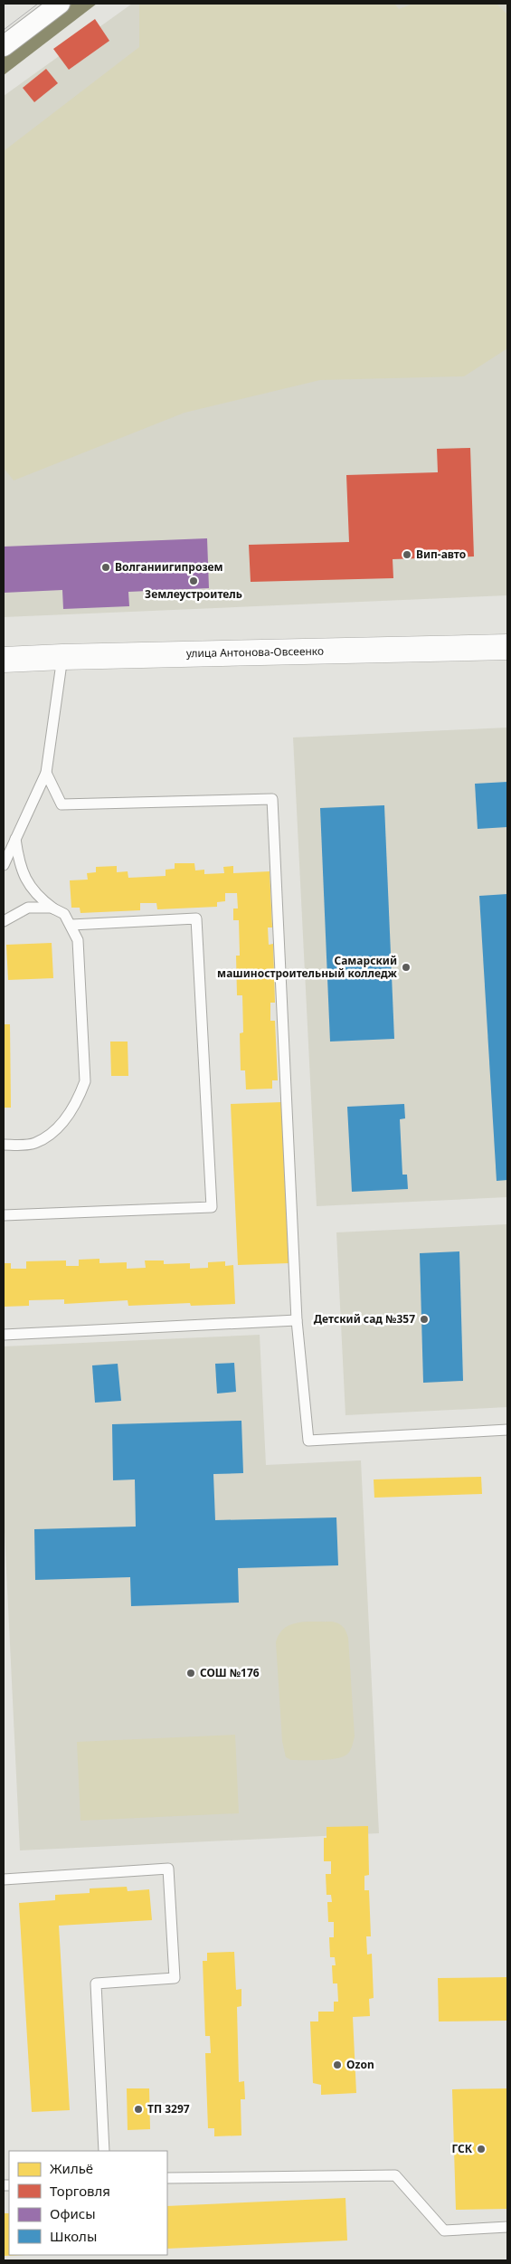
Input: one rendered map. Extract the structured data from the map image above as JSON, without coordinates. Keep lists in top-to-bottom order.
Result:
{
  "streets": {
    "main road": ["улица Антонова-Овсеенко"]
  },
  "places": [
    "Вип-авто",
    "Волганиигипрозем",
    "Землеустроитель",
    "Самарский машиностроительный колледж",
    "Детский сад №357",
    "СОШ №176",
    "Ozon",
    "ТП 3297",
    "ГСК"
  ],
  "legend": [
    "Жильё",
    "Торговля",
    "Офисы",
    "Школы"
  ]
}
